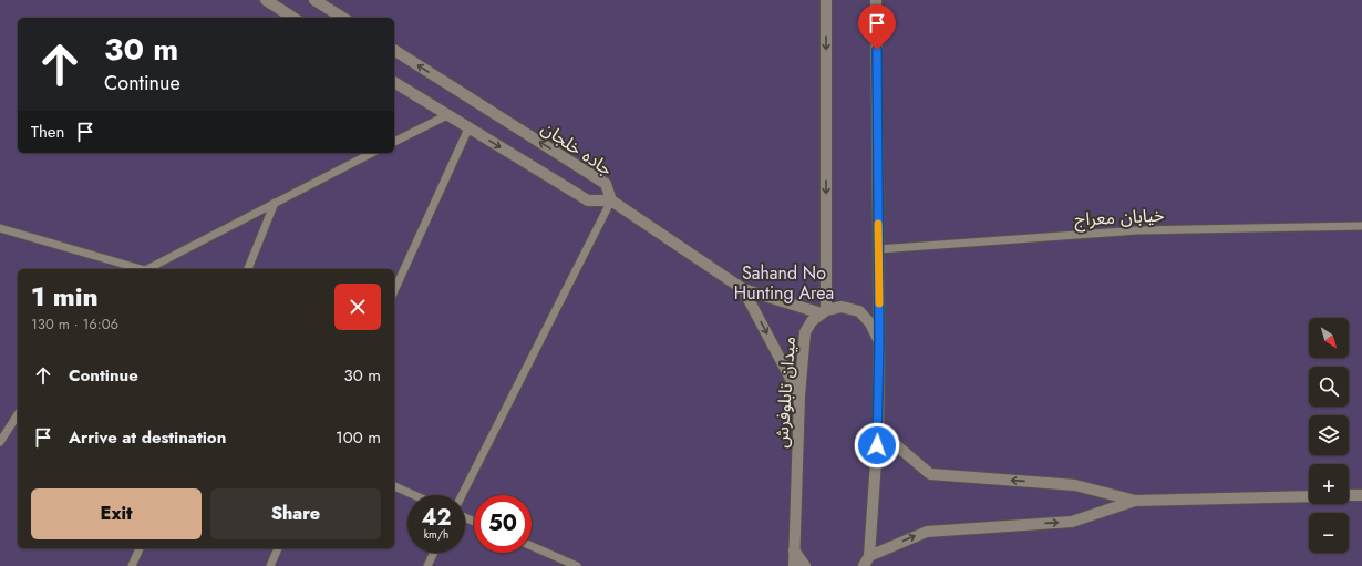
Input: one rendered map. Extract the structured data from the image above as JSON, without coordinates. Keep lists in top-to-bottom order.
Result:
{
  "streets": {
    "main road": ["جاده خلجان", "میدان تابلوفرش"],
    "lane": ["خیابان معراج"]
  },
  "parks": ["Sahand No Hunting Area"],
  "north": "bottom right",
  "page": {
    "turn": ["30 m", "Continue"],
    "then": "Then",
    "heading": ["1 min", "130 m · 16:06"],
    "map_buttons": ["+", "−"],
    "list": [
      {
        "name": "Continue",
        "value": "30 m"
      },
      {
        "name": "Arrive at destination",
        "value": "100 m"
      }
    ],
    "buttons": ["Exit", "Share"],
    "speed": "42 km/h",
    "limit": "50"
  }
}
